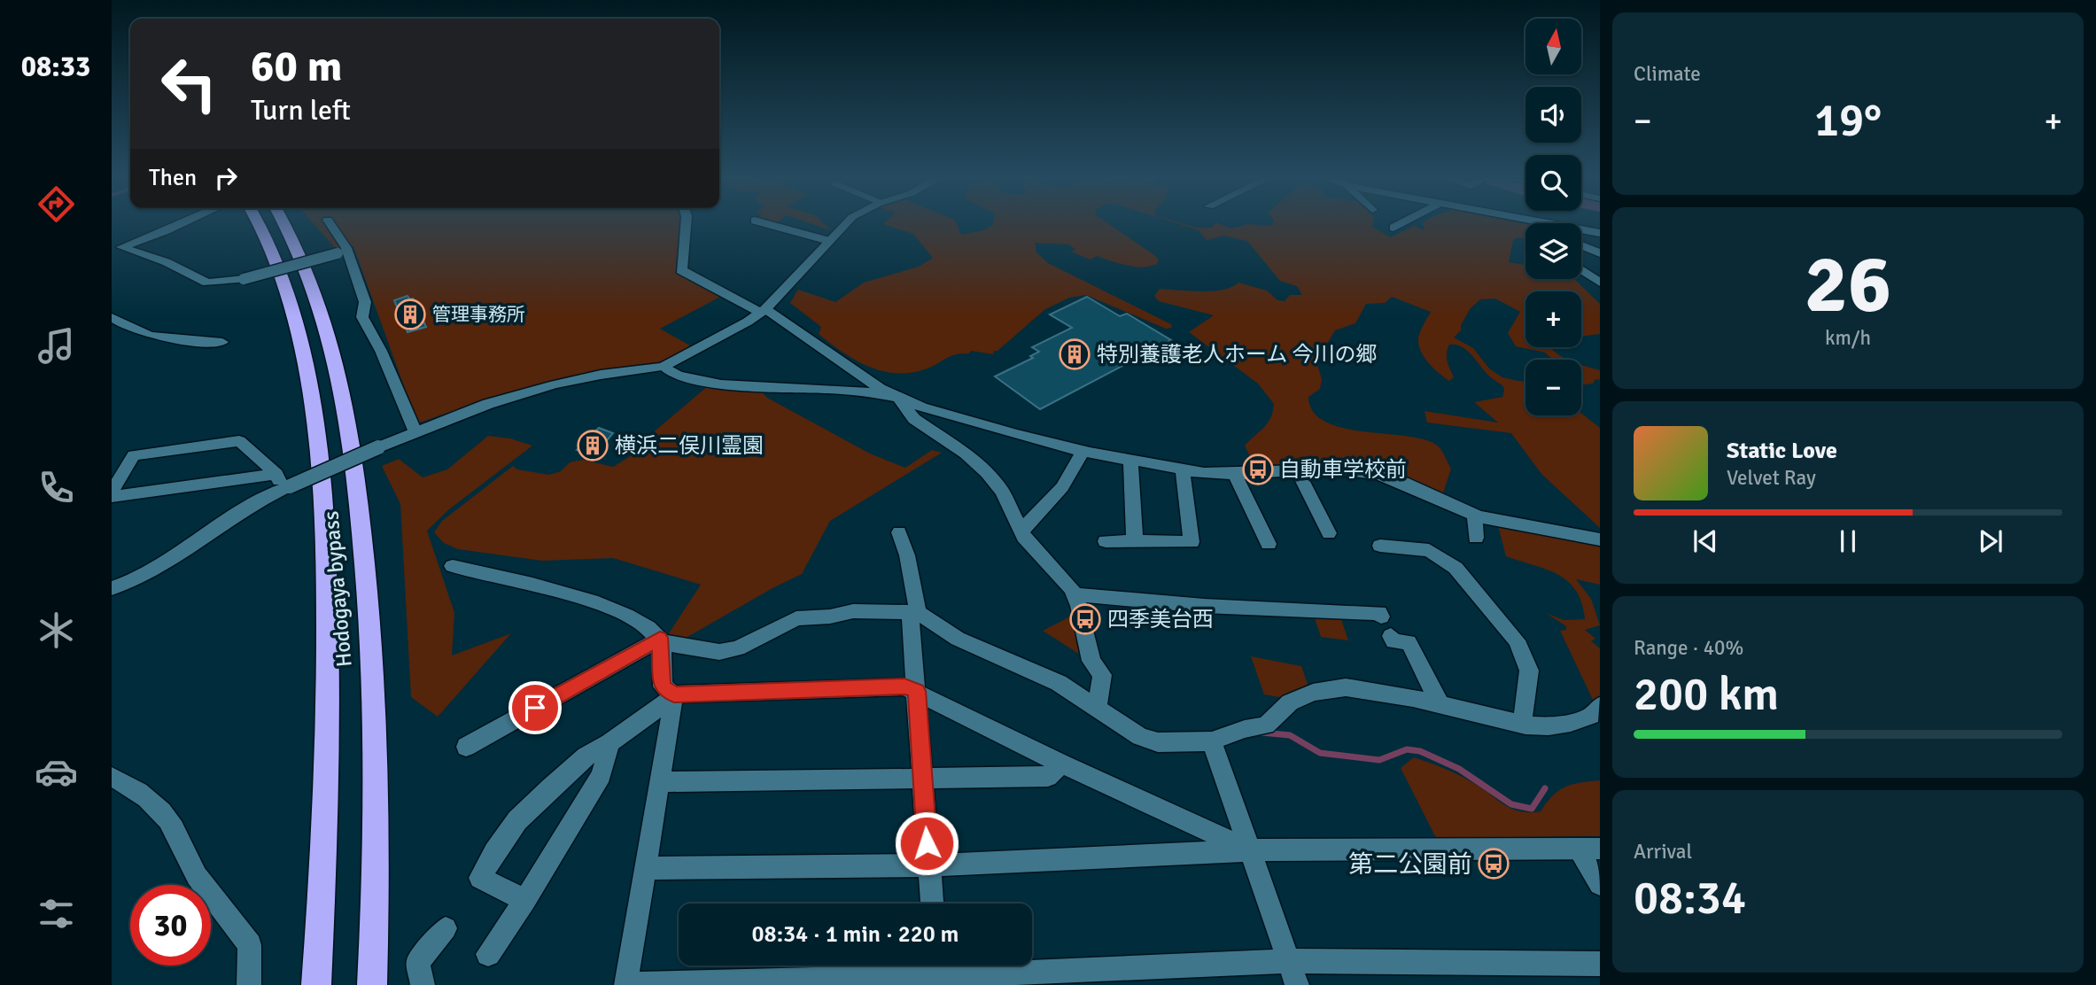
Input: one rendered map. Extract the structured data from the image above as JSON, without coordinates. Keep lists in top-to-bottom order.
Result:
{
  "streets": {
    "highway": ["Hodogaya bypass"]
  },
  "places": {
    "building": ["管理事務所", "特別養護老人ホーム 今川の郷", "横浜二俣川霊園"],
    "bus stop": ["自動車学校前", "四季美台西", "第二公園前"]
  },
  "north": "top",
  "page": {
    "tabs": "08:33",
    "tile": [
      "Climate",
      ["26", "km/h"],
      ["Range · 40%", "200 km"],
      ["Arrival", "08:34"]
    ],
    "map_buttons": ["+", "−"],
    "turn": ["60 m", "Turn left"],
    "heat": ["−", "19°", "+"],
    "then": "Then",
    "song": ["Static Love", "Velvet Ray"],
    "limit": "30",
    "trip": "08:34 · 1 min · 220 m"
  }
}
